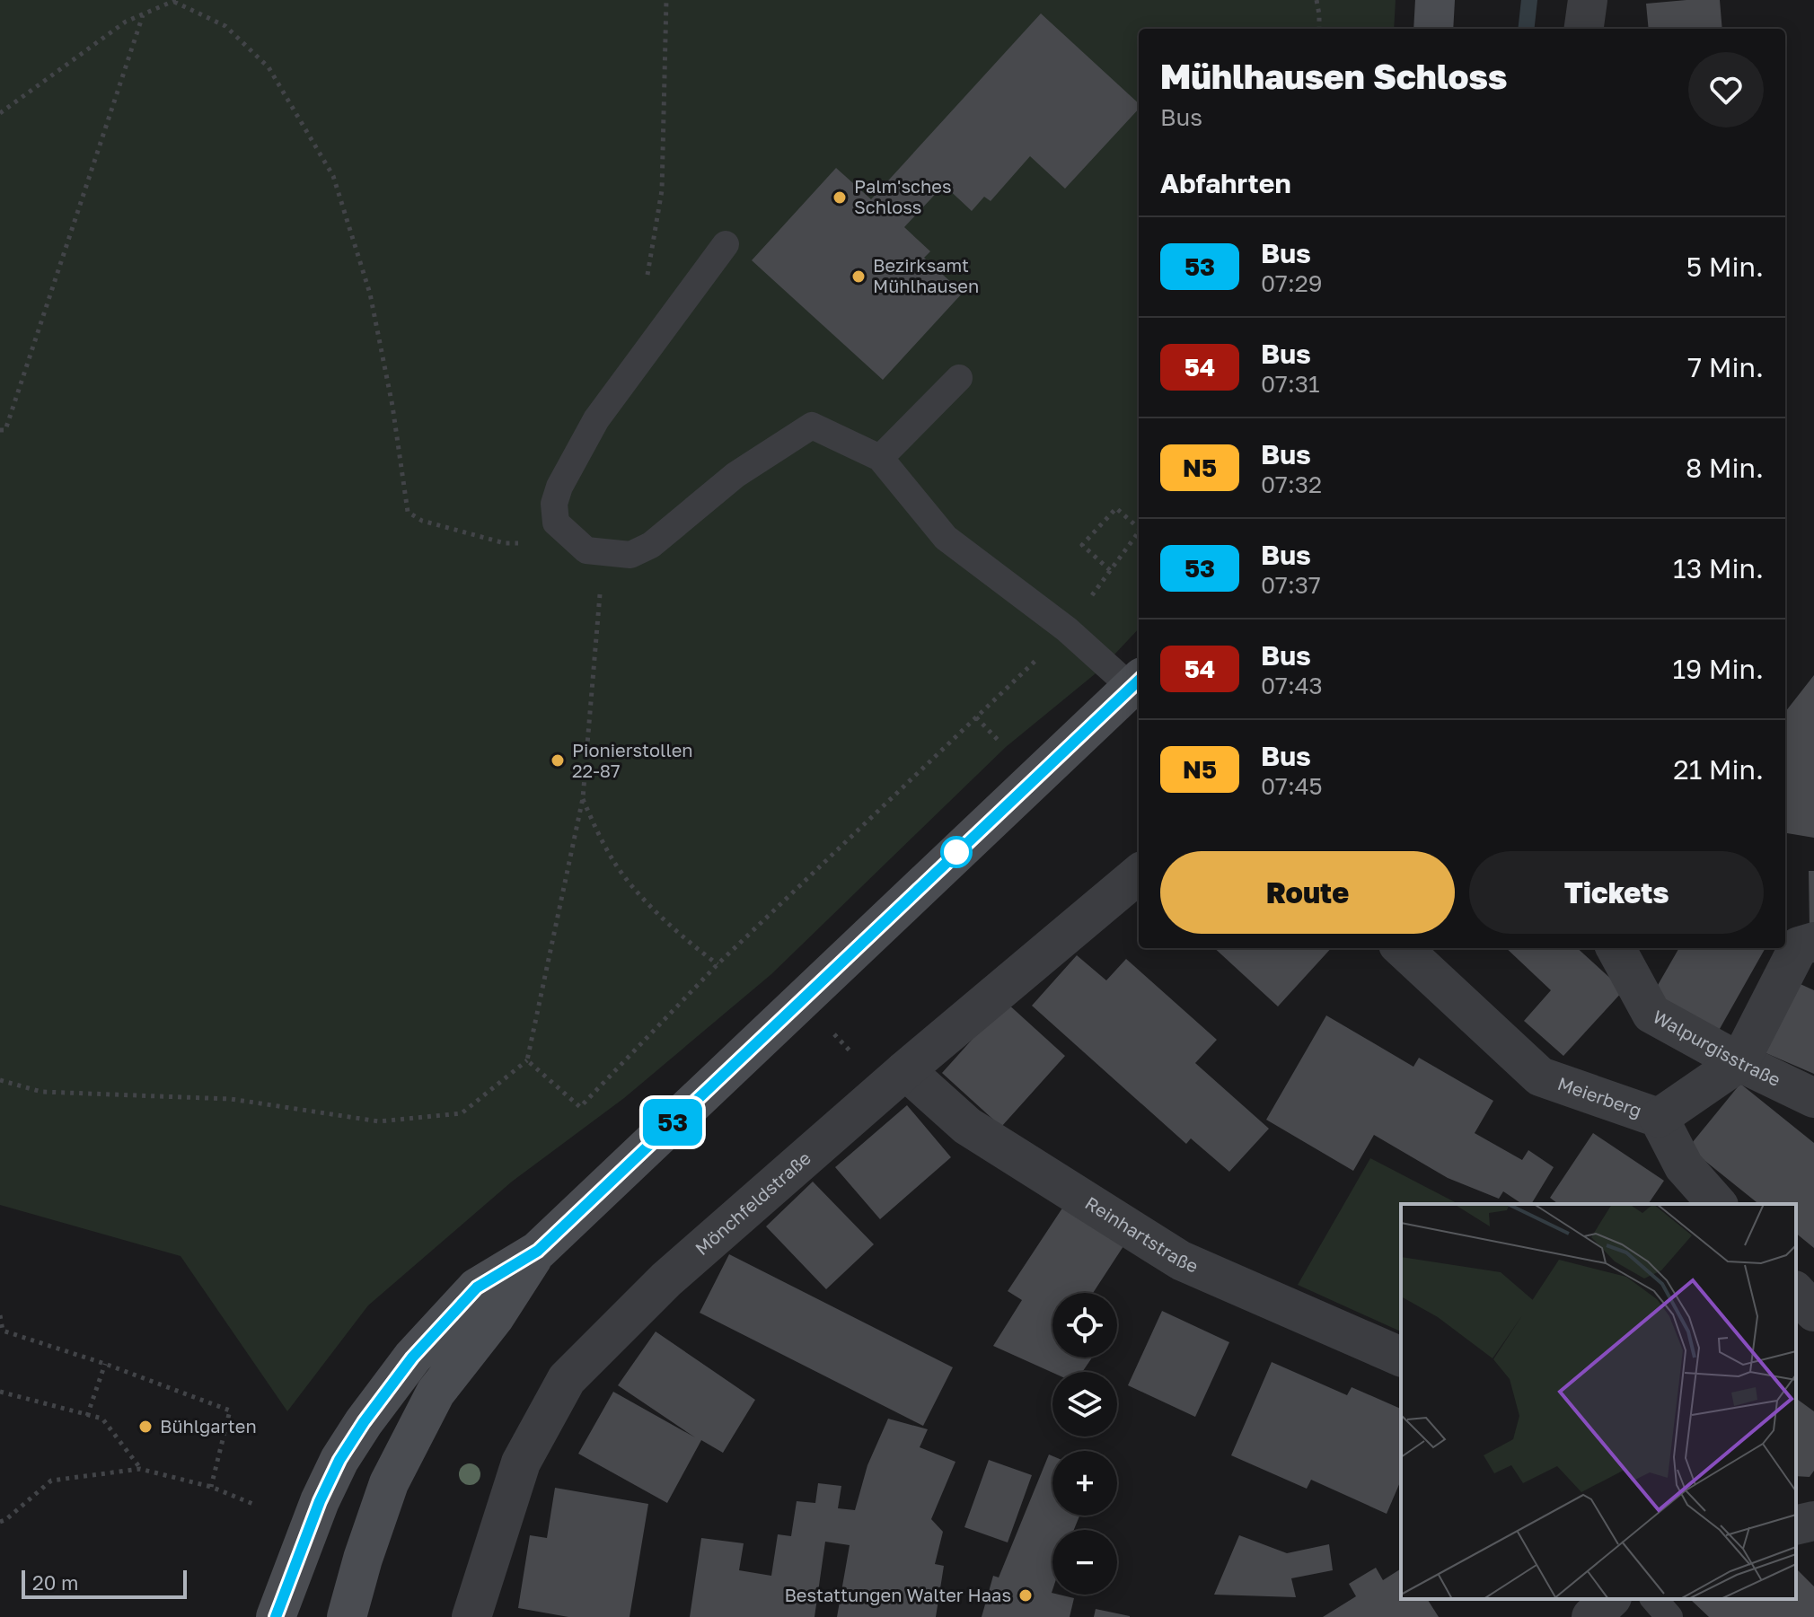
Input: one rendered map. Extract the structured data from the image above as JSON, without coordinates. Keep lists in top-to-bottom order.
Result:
{
  "streets": {
    "street": [
      "Walpurgisstraße",
      "Meierberg",
      "Mönchfeldstraße",
      "Reinhartstraße"
    ]
  },
  "crossings": [
    ["Mönchfeldstraße", "Reinhartstraße"]
  ],
  "places": [
    "Palm'sches Schloss",
    "Bezirksamt Mühlhausen",
    "Pionierstollen 22-87",
    "Bühlgarten",
    "Bestattungen Walter Haas"
  ],
  "lines": ["bus line 53"],
  "scale_bar": "20 m",
  "page": {
    "on_map": "53",
    "heading": [
      ["Mühlhausen Schloss", "Bus"],
      "Abfahrten"
    ],
    "list": [
      {
        "mark": "53",
        "name": "Bus",
        "note": "07:29",
        "value": "5 Min."
      },
      {
        "mark": "54",
        "name": "Bus",
        "note": "07:31",
        "value": "7 Min."
      },
      {
        "mark": "N5",
        "name": "Bus",
        "note": "07:32",
        "value": "8 Min."
      },
      {
        "mark": "53",
        "name": "Bus",
        "note": "07:37",
        "value": "13 Min."
      },
      {
        "mark": "54",
        "name": "Bus",
        "note": "07:43",
        "value": "19 Min."
      },
      {
        "mark": "N5",
        "name": "Bus",
        "note": "07:45",
        "value": "21 Min."
      }
    ],
    "buttons": ["Route", "Tickets"],
    "map_buttons": ["+", "−"],
    "scale": "20 m"
  }
}
